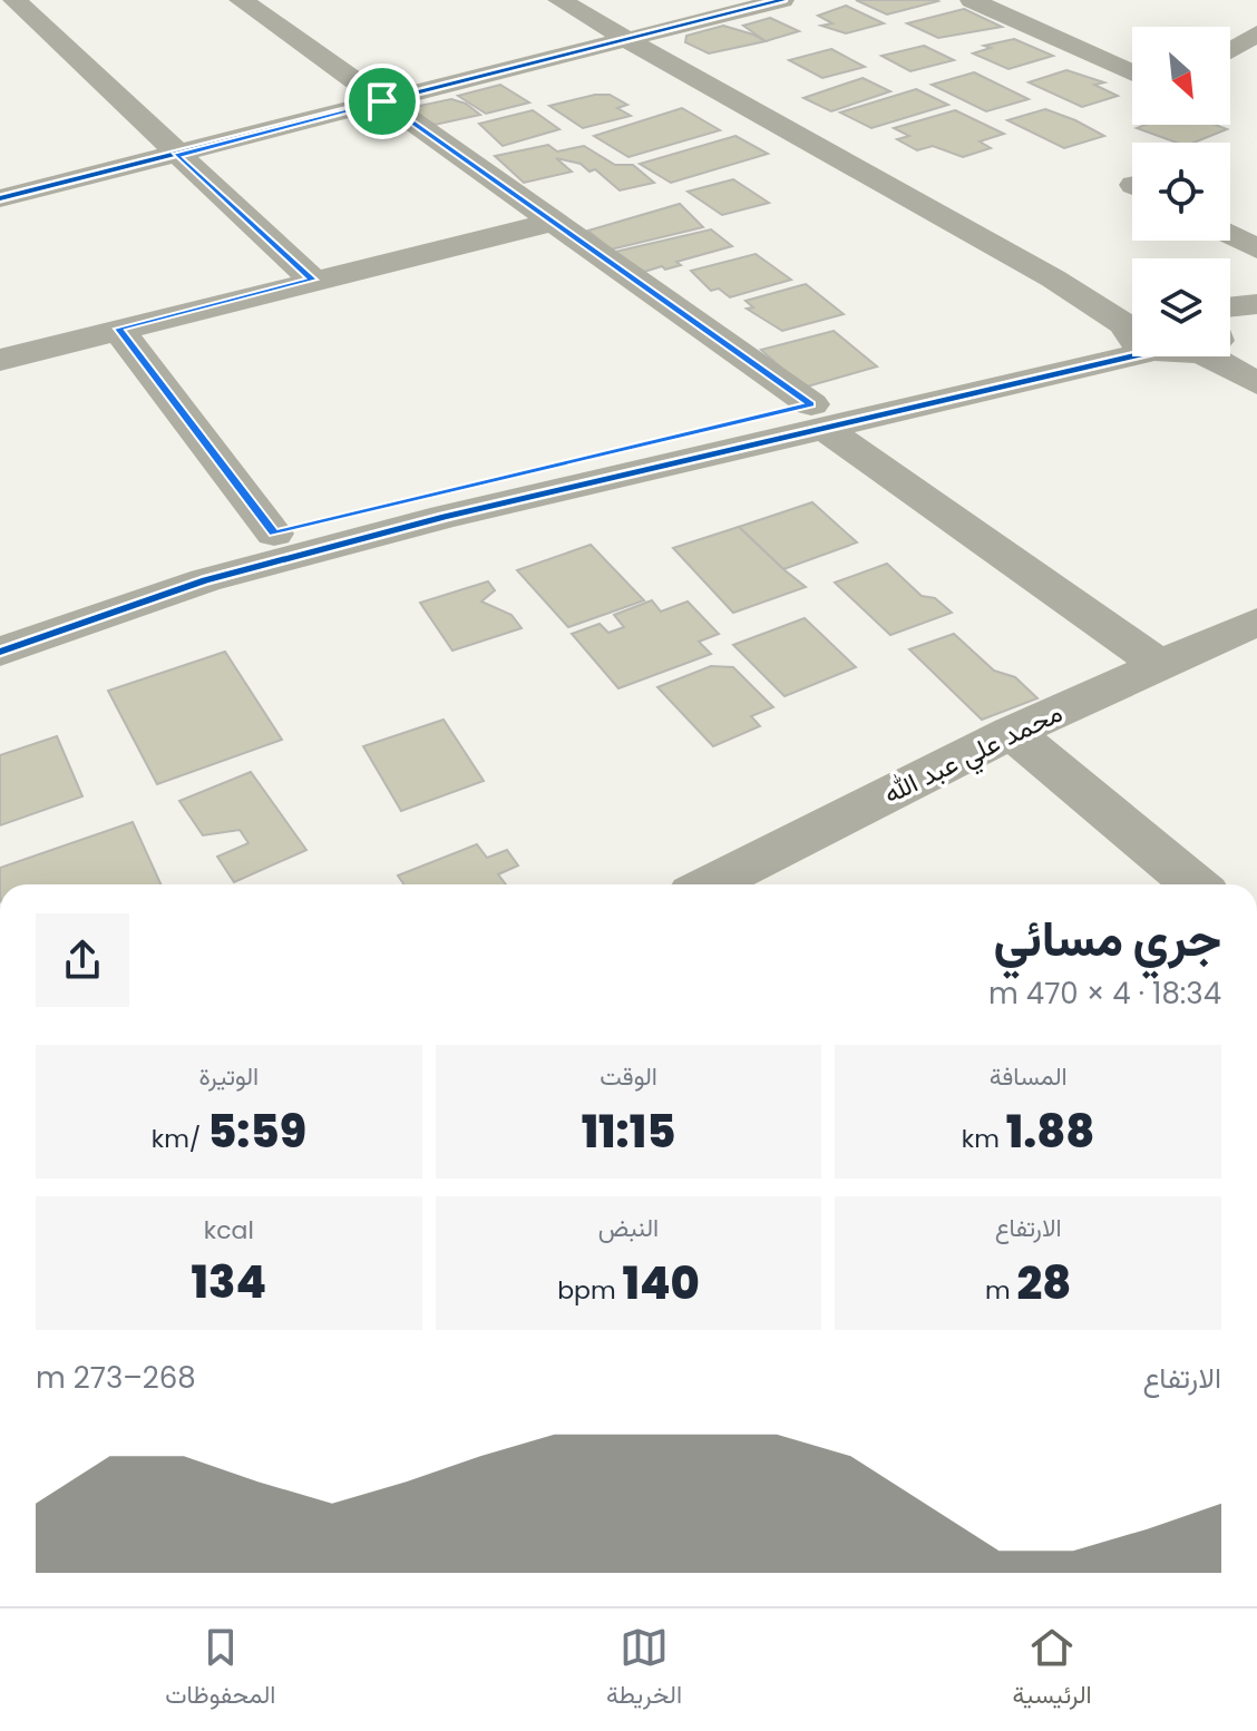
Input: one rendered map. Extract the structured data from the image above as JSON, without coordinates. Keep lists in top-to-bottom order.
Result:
{
  "streets": {
    "street": ["محمد علي عبد الله"]
  },
  "north": "bottom right",
  "page": {
    "heading": ["جري مسائي", "18:34 · 4 × 470 m"],
    "stats": [
      ["المسافة", "1.88 km"],
      ["الوقت", "11:15"],
      ["الوتيرة", "5:59 /km"],
      ["الارتفاع", "28 m"],
      ["النبض", "140 bpm"],
      ["kcal", "134"]
    ],
    "chart": ["الارتفاع", "268–273 m"],
    "tabs": ["الرئيسية", "الخريطة", "المحفوظات"]
  }
}
